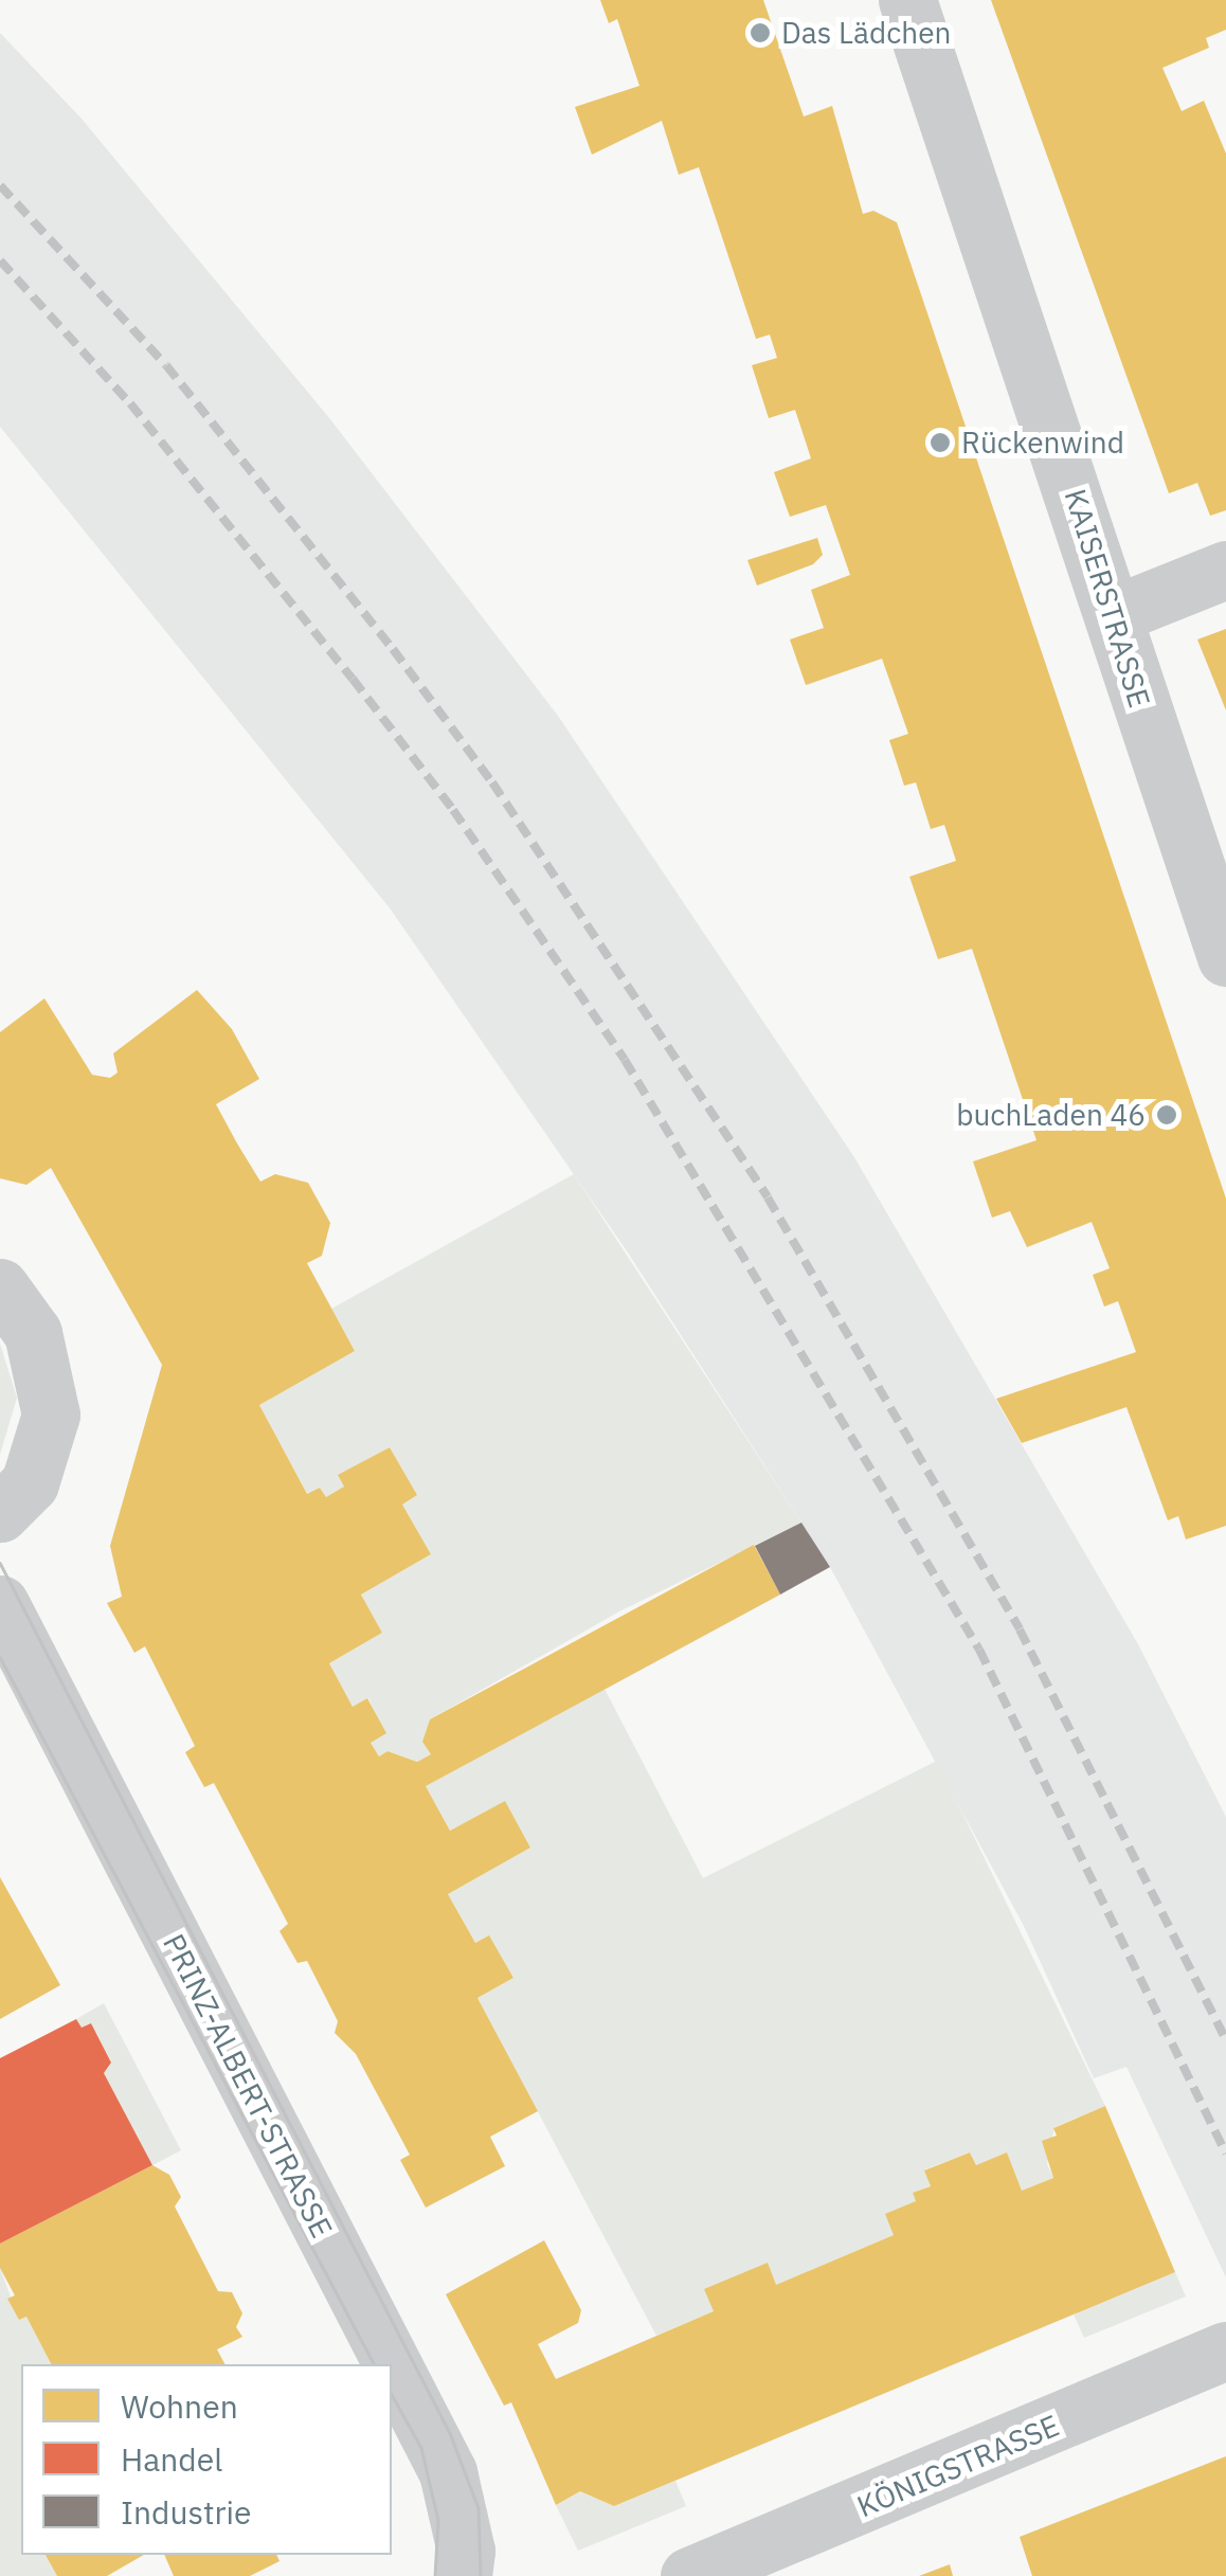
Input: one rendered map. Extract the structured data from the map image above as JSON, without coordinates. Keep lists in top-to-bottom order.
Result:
{
  "streets": {
    "street": ["KAISERSTRASSE", "PRINZ-ALBERT-STRASSE", "KÖNIGSTRASSE"]
  },
  "places": ["Das Lädchen", "Rückenwind", "buchLaden 46"],
  "legend": ["Wohnen", "Handel", "Industrie"]
}
